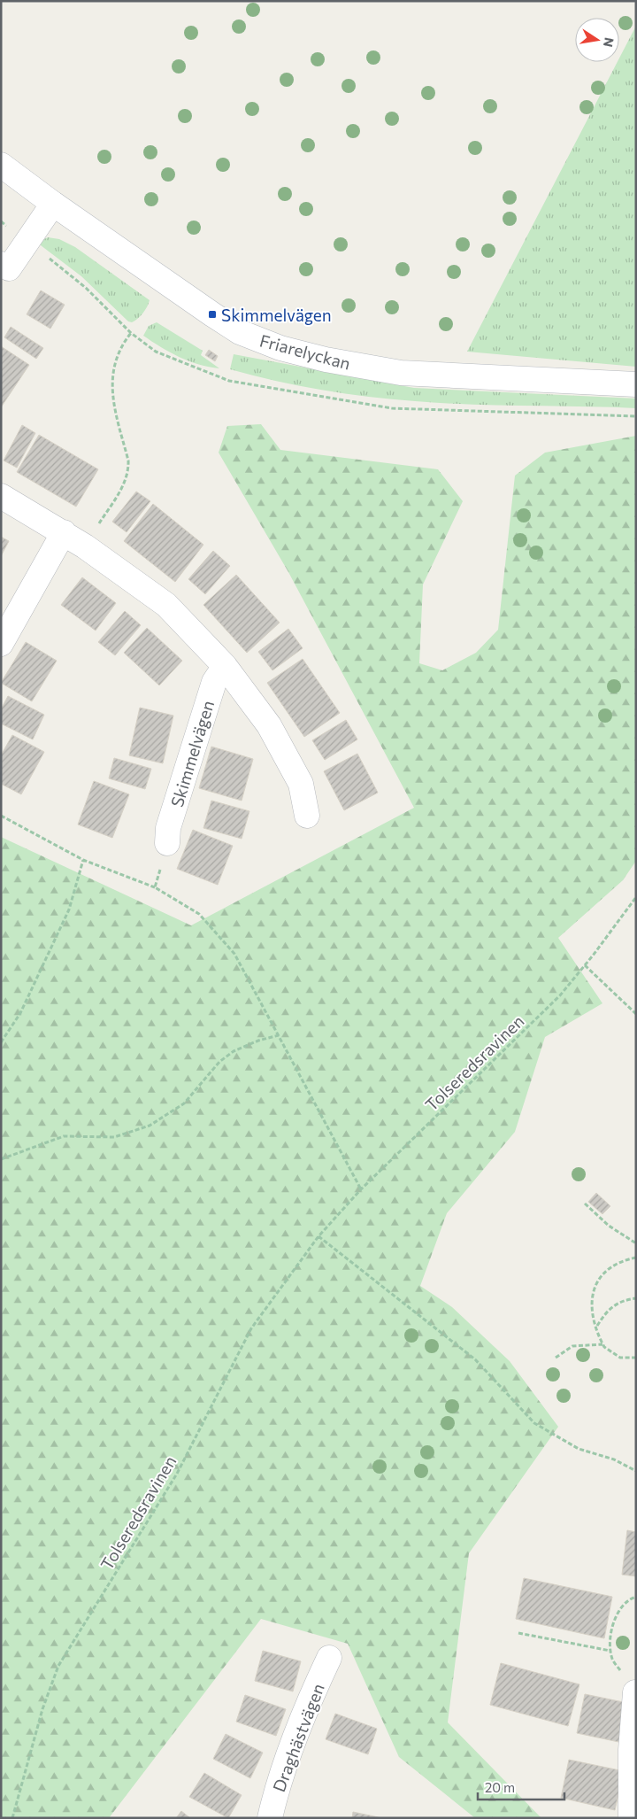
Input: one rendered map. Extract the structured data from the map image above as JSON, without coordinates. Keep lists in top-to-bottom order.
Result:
{
  "streets": {
    "street": ["Friarelyckan", "Skimmelvägen", "Draghästvägen"],
    "path": ["Tolseredsravinen"]
  },
  "places": {
    "transit": ["Skimmelvägen"]
  },
  "scale_bar": "20 m",
  "north": "right"
}
